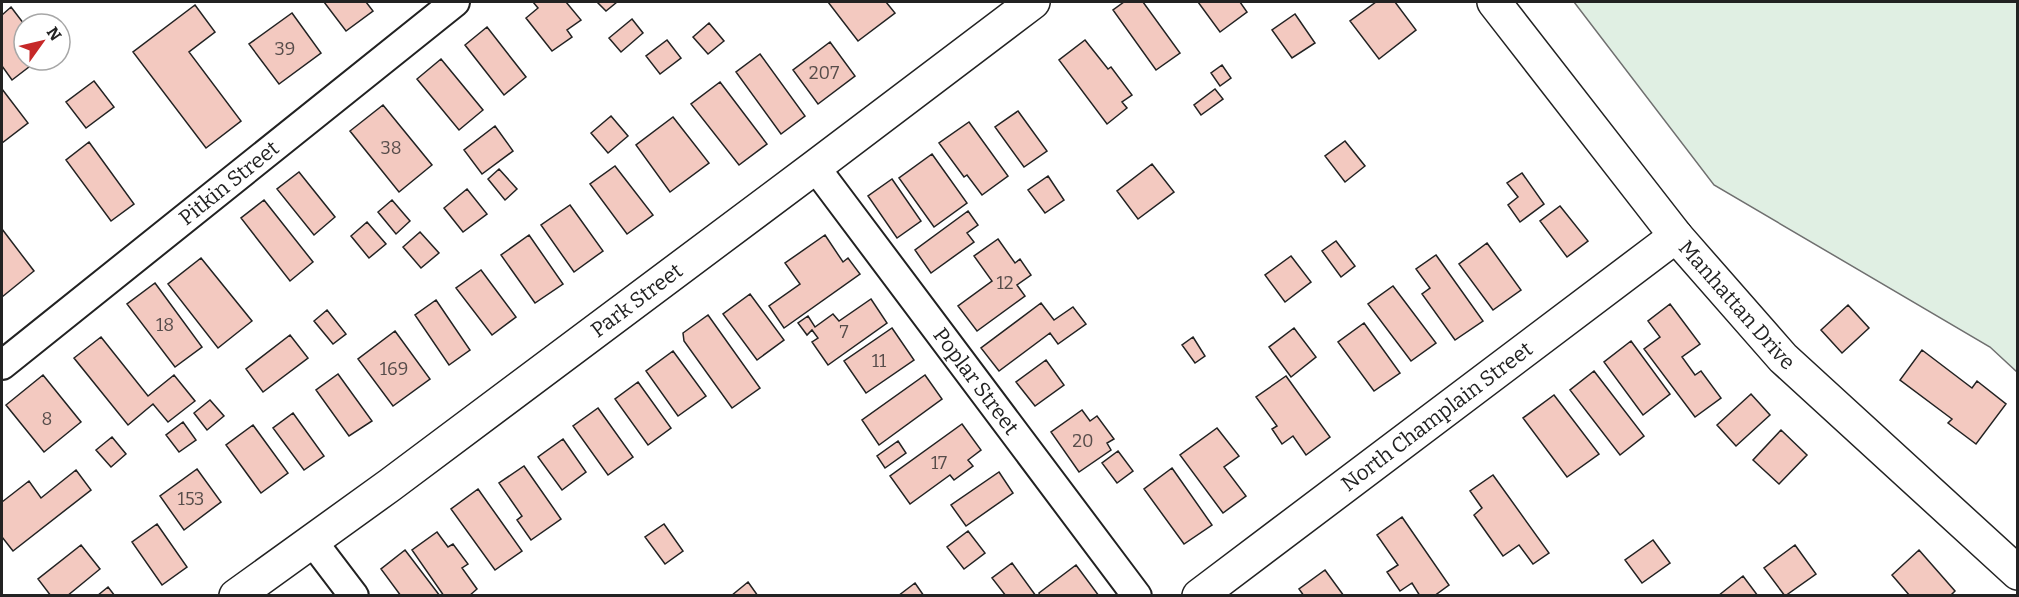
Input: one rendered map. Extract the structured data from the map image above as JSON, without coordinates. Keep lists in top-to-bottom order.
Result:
{
  "streets": {
    "main road": ["Park Street", "Manhattan Drive", "North Champlain Street"],
    "street": ["Pitkin Street", "Poplar Street"]
  },
  "crossings": [
    ["Park Street", "Poplar Street"],
    ["Manhattan Drive", "North Champlain Street"]
  ],
  "house_numbers": [
    "39",
    "207",
    "38",
    "12",
    "18",
    "7",
    "11",
    "169",
    "8",
    "20",
    "17",
    "153"
  ],
  "north": "top right"
}
